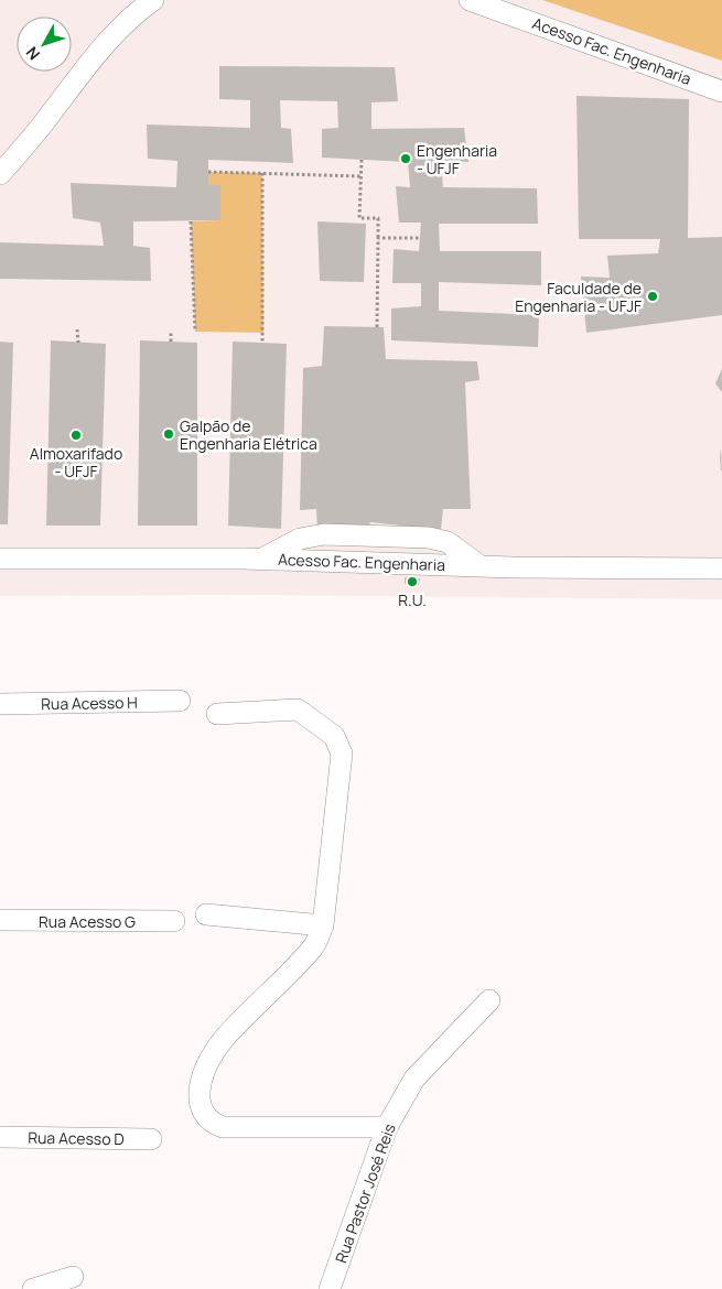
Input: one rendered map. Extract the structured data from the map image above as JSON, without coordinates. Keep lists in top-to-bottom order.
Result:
{
  "streets": {
    "street": [
      "Acesso Fac. Engenharia",
      "Rua Acesso H",
      "Rua Acesso G",
      "Rua Acesso D",
      "Rua Pastor José Reis"
    ]
  },
  "places": [
    "Engenharia - UFJF",
    "Faculdade de Engenharia - UFJF",
    "Galpão de Engenharia Elétrica",
    "Almoxarifado - UFJF",
    "R.U."
  ],
  "north": "bottom left"
}
